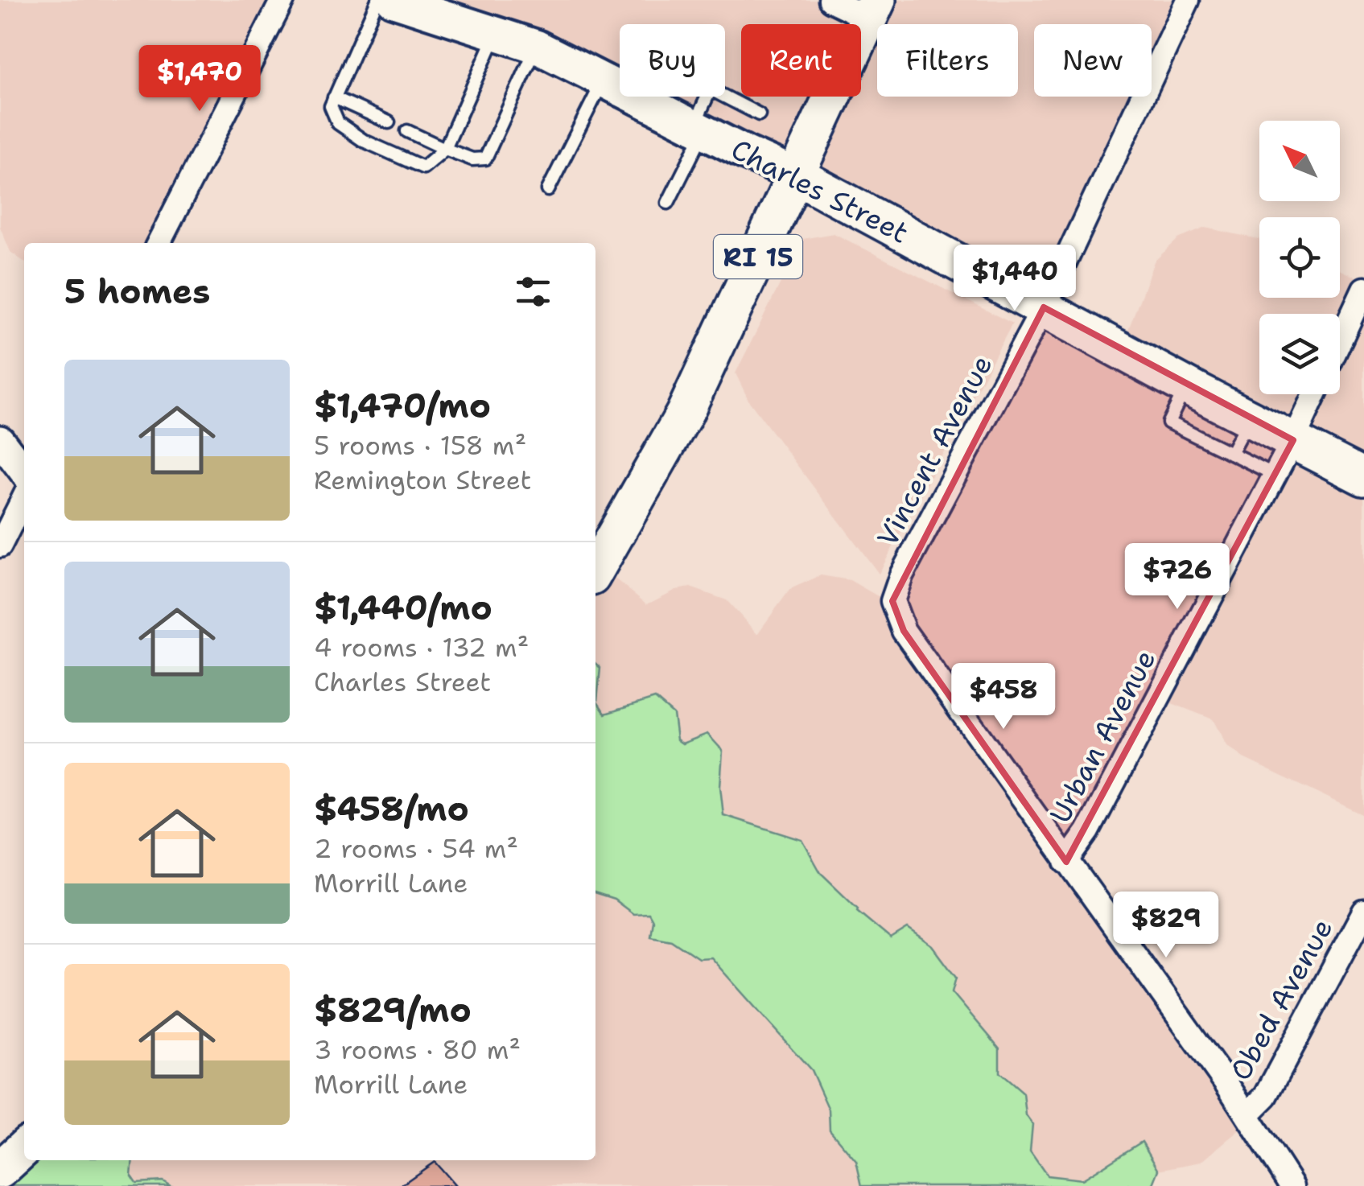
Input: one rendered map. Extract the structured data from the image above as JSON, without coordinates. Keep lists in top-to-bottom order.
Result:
{
  "streets": {
    "main road": ["Charles Street", "RI 15"],
    "street": ["Vincent Avenue", "Urban Avenue", "Obed Avenue"]
  },
  "crossings": [
    ["Charles Street", "RI 15"],
    ["Charles Street", "Vincent Avenue"],
    ["Charles Street", "Urban Avenue"],
    ["Vincent Avenue", "Urban Avenue"]
  ],
  "north": "top left",
  "page": {
    "chip": [
      "Buy",
      "Rent",
      "Filters",
      "New"
    ],
    "price": [
      "$1,470",
      "$1,440",
      "$726",
      "$458",
      "$829"
    ],
    "heading": "5 homes",
    "list": [
      {
        "name": "$1,470/mo",
        "note": "5 rooms · 158 m² · Remington Street"
      },
      {
        "name": "$1,440/mo",
        "note": "4 rooms · 132 m² · Charles Street"
      },
      {
        "name": "$458/mo",
        "note": "2 rooms · 54 m² · Morrill Lane"
      },
      {
        "name": "$829/mo",
        "note": "3 rooms · 80 m² · Morrill Lane"
      }
    ]
  }
}
